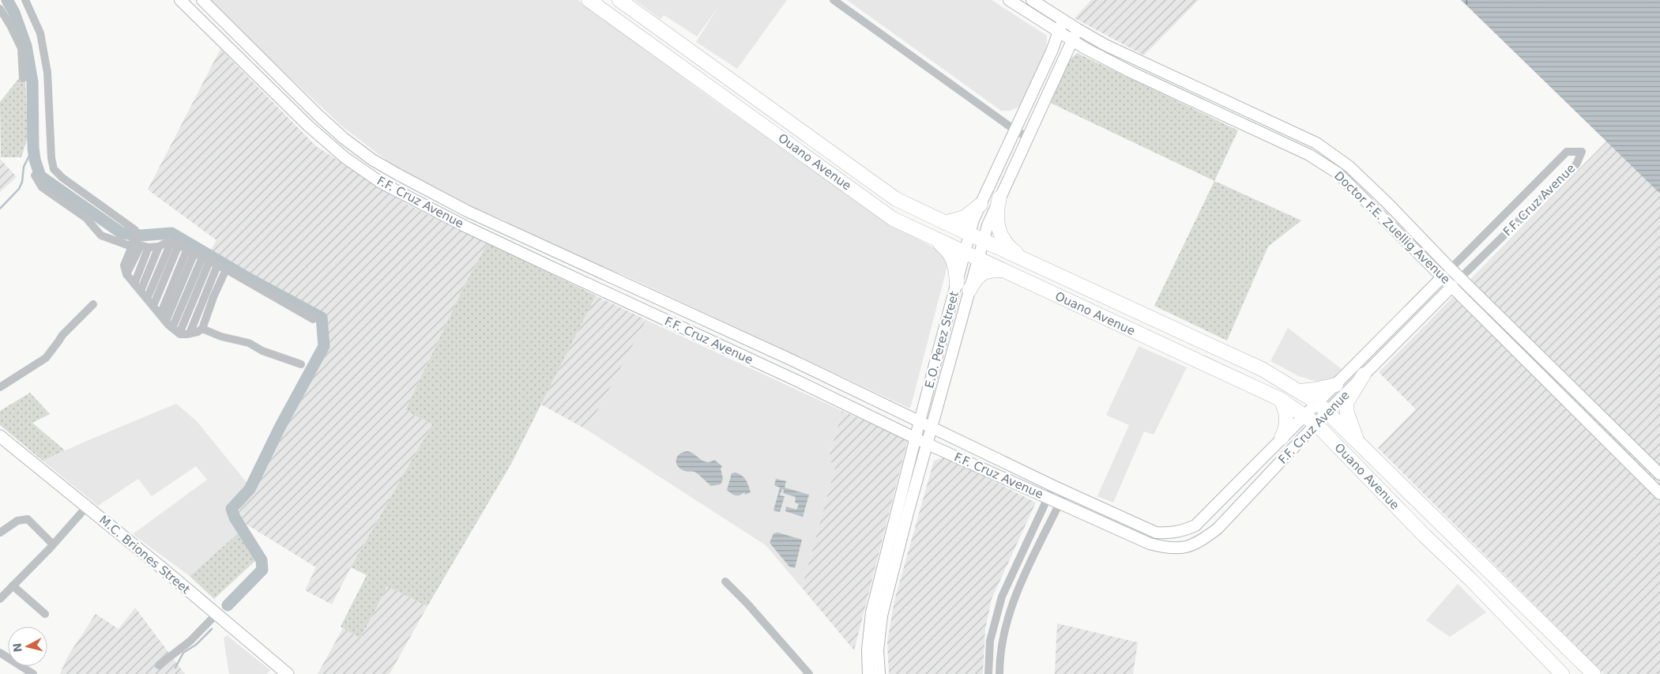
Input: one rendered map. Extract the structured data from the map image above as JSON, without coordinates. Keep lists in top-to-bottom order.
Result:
{
  "streets": {
    "highway": ["Ouano Avenue"],
    "main road": ["M.C. Briones Street"],
    "street": ["F.F. Cruz Avenue", "Doctor F.E. Zuellig Avenue", "E.O. Perez Street"]
  },
  "crossings": [
    ["Ouano Avenue", "F.F. Cruz Avenue"],
    ["Ouano Avenue", "E.O. Perez Street"],
    ["F.F. Cruz Avenue", "Doctor F.E. Zuellig Avenue"],
    ["F.F. Cruz Avenue", "E.O. Perez Street"],
    ["Doctor F.E. Zuellig Avenue", "E.O. Perez Street"]
  ],
  "north": "left"
}
